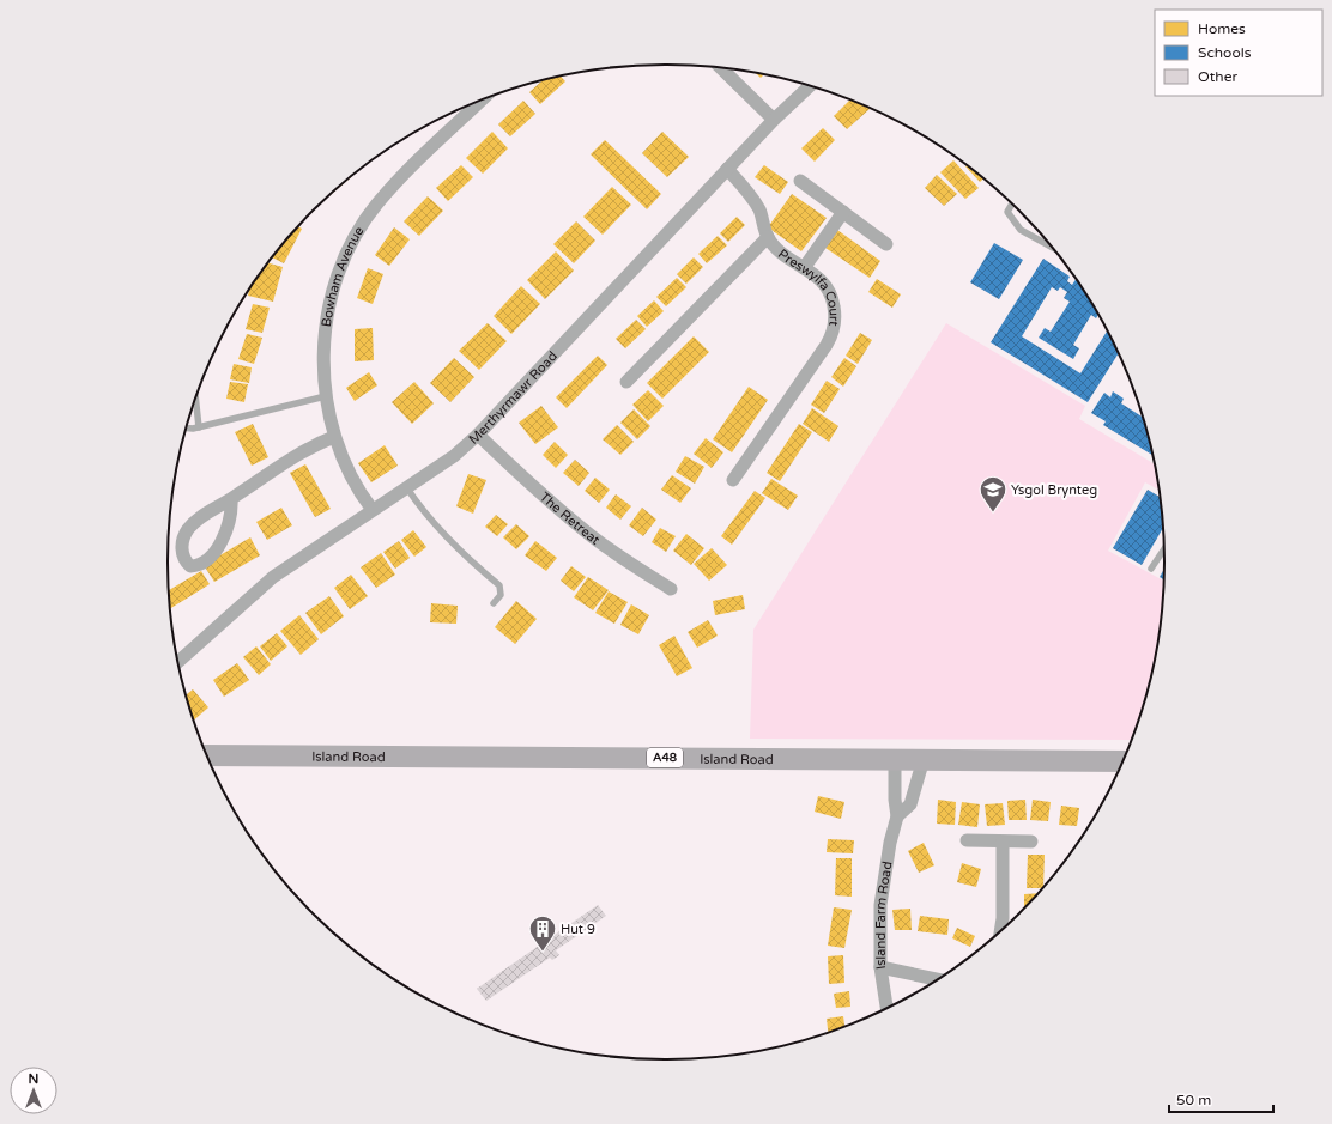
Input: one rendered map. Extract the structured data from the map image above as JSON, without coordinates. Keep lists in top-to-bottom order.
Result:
{
  "streets": {
    "main road": ["Island Road", "A48"],
    "street": [
      "Bowham Avenue",
      "Preswylfa Court",
      "Merthyrmawr Road",
      "The Retreat",
      "Island Farm Road"
    ]
  },
  "crossings": [
    ["Bowham Avenue", "Merthyrmawr Road"],
    ["Preswylfa Court", "Merthyrmawr Road"],
    ["Merthyrmawr Road", "The Retreat"],
    ["Island Road", "Island Farm Road"]
  ],
  "places": {
    "school or university": ["Ysgol Brynteg"],
    "building": ["Hut 9"]
  },
  "legend": ["Homes", "Schools", "Other"],
  "scale_bar": "50 m",
  "north": "top"
}
